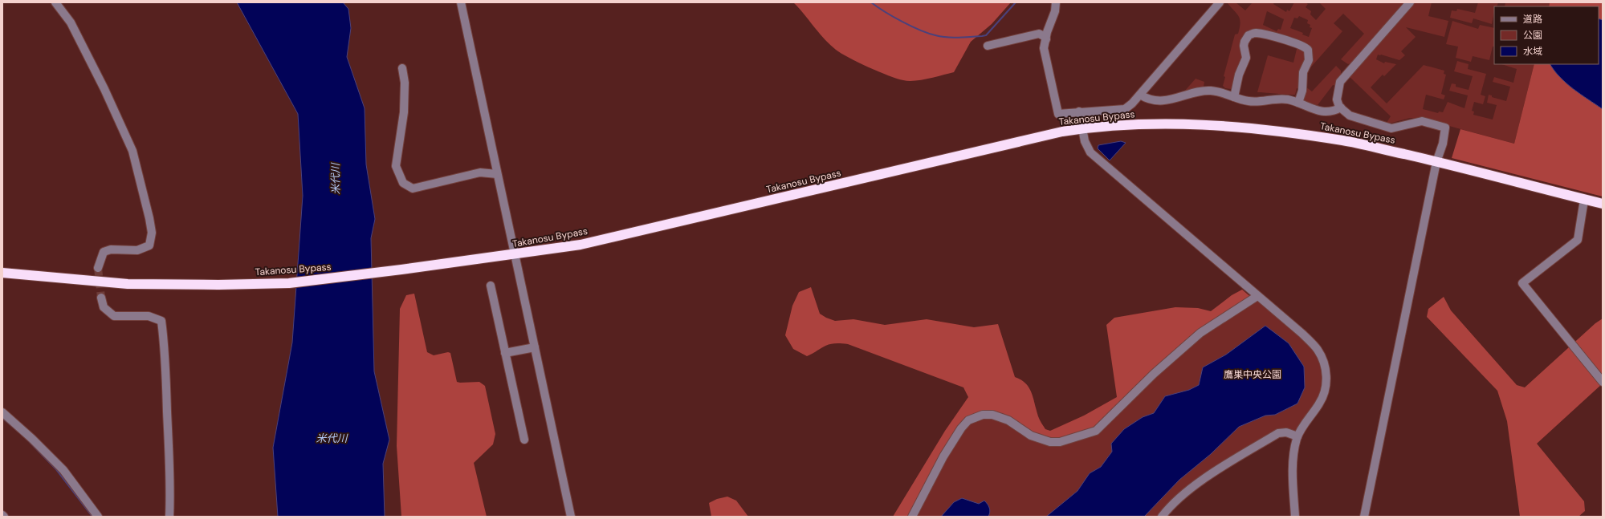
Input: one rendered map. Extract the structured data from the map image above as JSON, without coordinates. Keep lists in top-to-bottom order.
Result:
{
  "streets": {
    "highway": ["Takanosu Bypass"]
  },
  "water": ["米代川"],
  "parks": ["鷹巣中央公園"],
  "legend": ["道路", "公園", "水域"]
}
